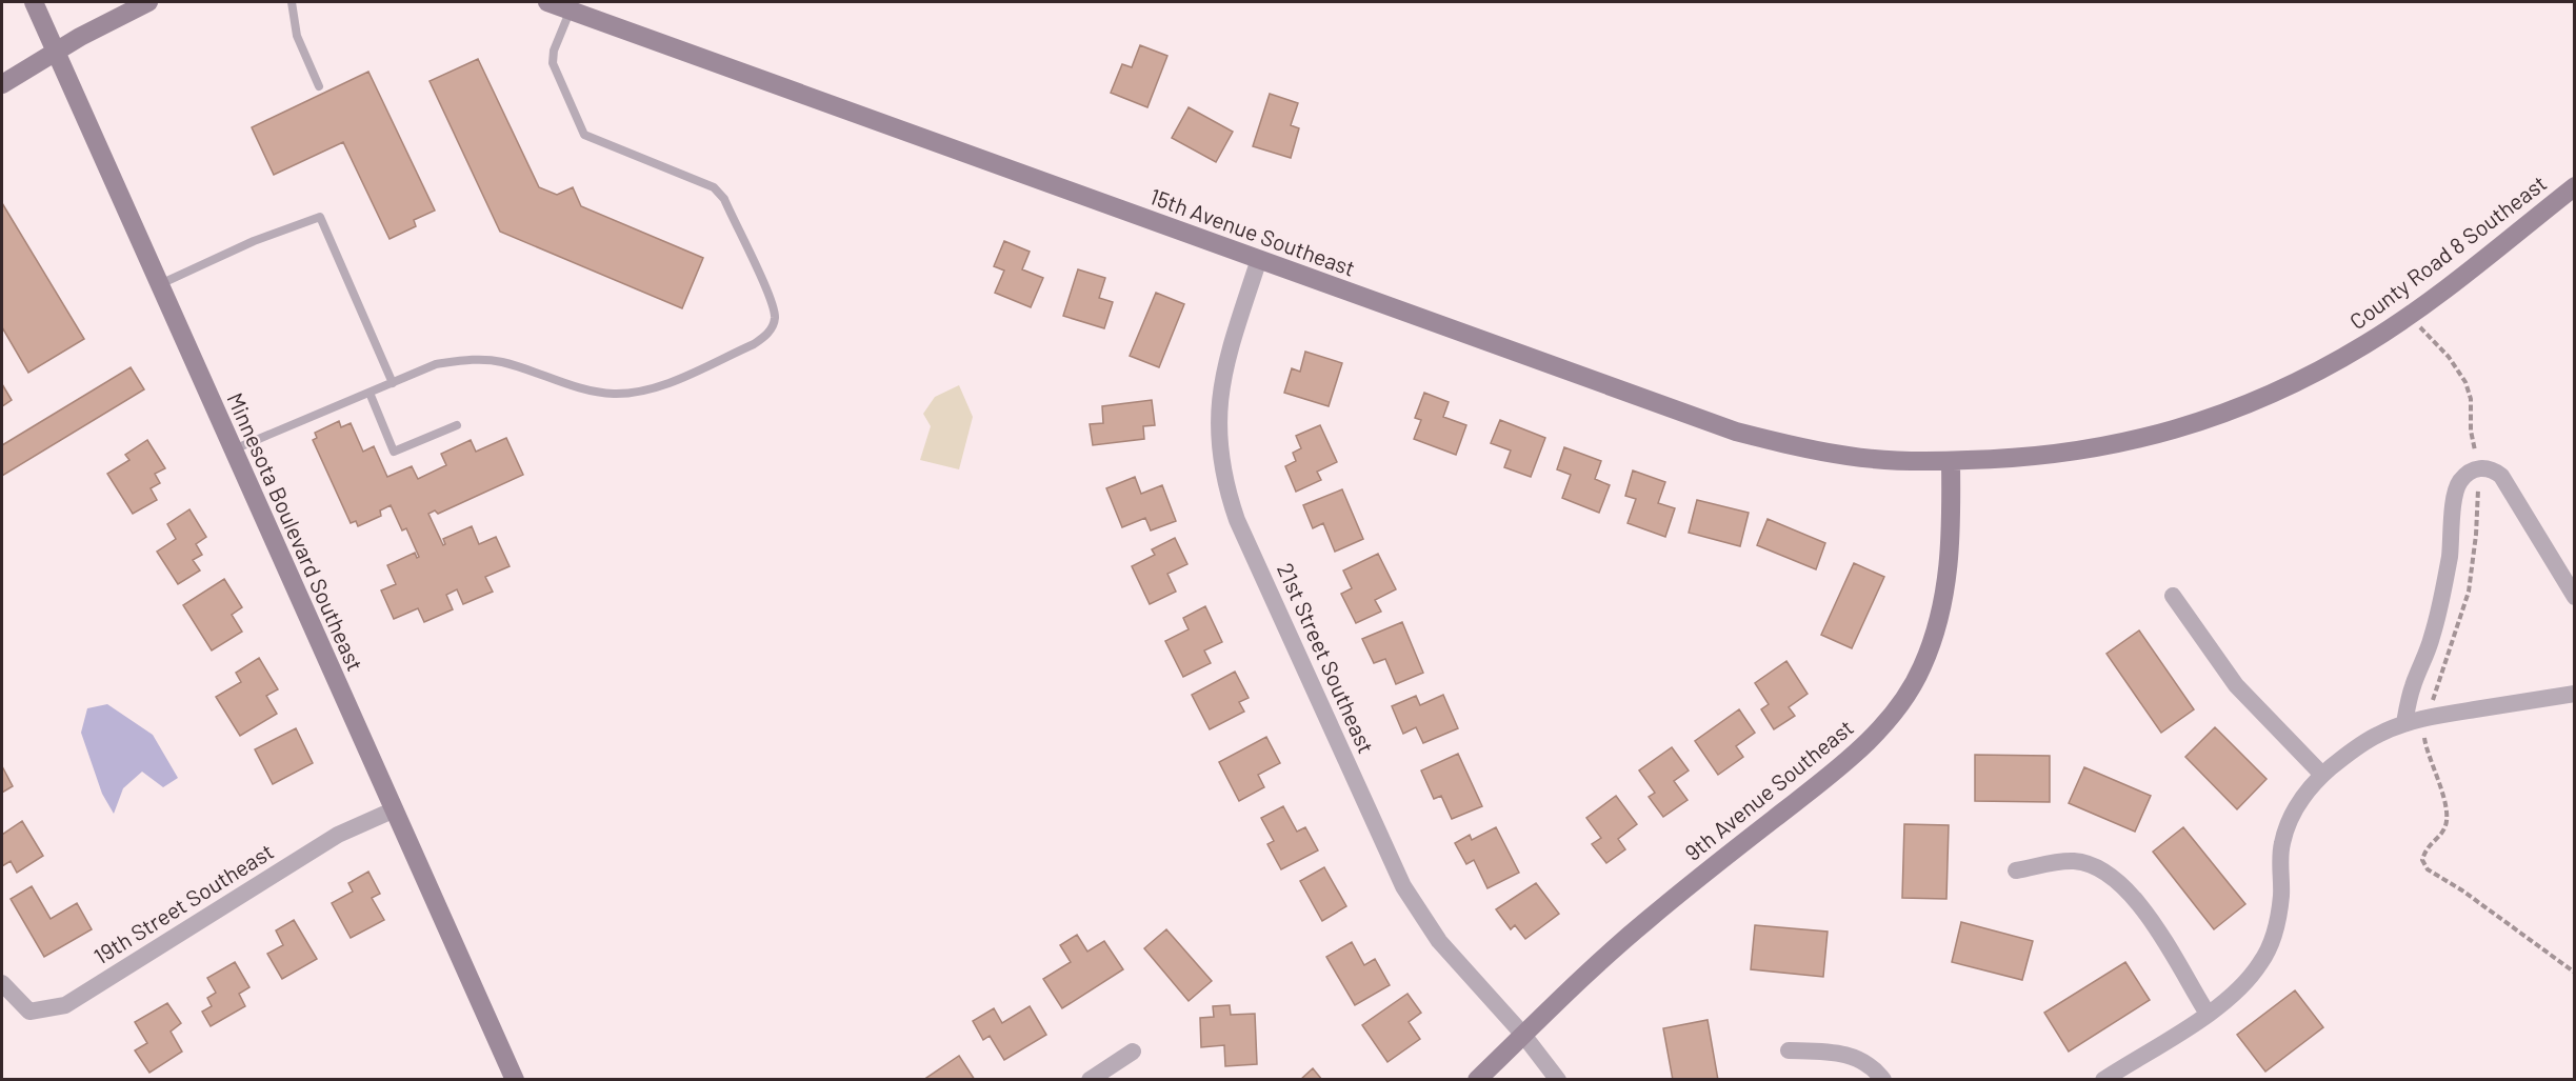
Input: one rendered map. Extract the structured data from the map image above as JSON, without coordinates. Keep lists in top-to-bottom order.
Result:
{
  "streets": {
    "main road": [
      "15th Avenue Southeast",
      "County Road 8 Southeast",
      "Minnesota Boulevard Southeast",
      "9th Avenue Southeast"
    ],
    "street": ["21st Street Southeast", "19th Street Southeast"]
  },
  "crossings": [
    ["15th Avenue Southeast", "County Road 8 Southeast"],
    ["15th Avenue Southeast", "21st Street Southeast"],
    ["15th Avenue Southeast", "9th Avenue Southeast"],
    ["County Road 8 Southeast", "9th Avenue Southeast"],
    ["Minnesota Boulevard Southeast", "19th Street Southeast"],
    ["21st Street Southeast", "9th Avenue Southeast"]
  ]
}
